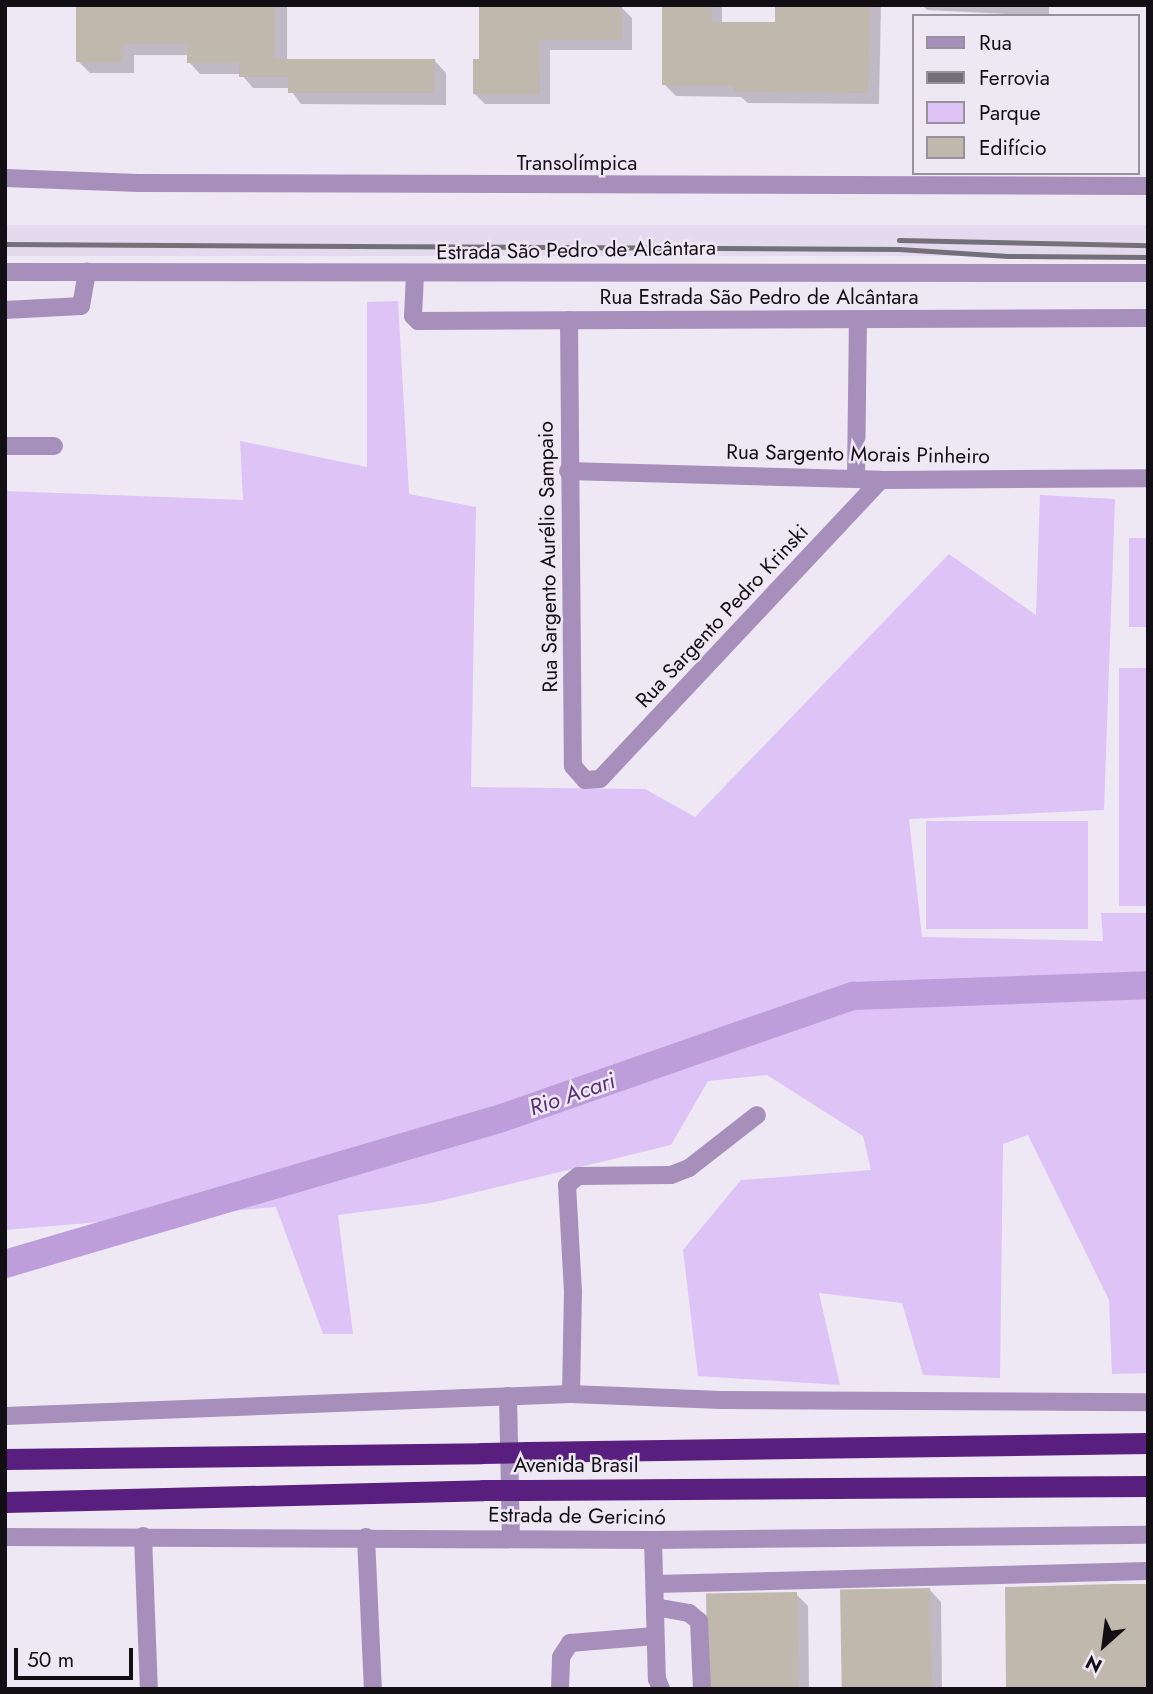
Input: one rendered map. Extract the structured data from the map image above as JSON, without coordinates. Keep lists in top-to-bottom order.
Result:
{
  "streets": {
    "highway": ["Avenida Brasil"],
    "street": [
      "Transolímpica",
      "Estrada São Pedro de Alcântara",
      "Rua Estrada São Pedro de Alcântara",
      "Rua Sargento Morais Pinheiro",
      "Rua Sargento Aurélio Sampaio",
      "Rua Sargento Pedro Krinski",
      "Estrada de Gericinó"
    ]
  },
  "crossings": [
    ["Estrada São Pedro de Alcântara", "Rua Estrada São Pedro de Alcântara"],
    ["Rua Estrada São Pedro de Alcântara", "Rua Sargento Aurélio Sampaio"],
    ["Rua Sargento Morais Pinheiro", "Rua Sargento Aurélio Sampaio"],
    ["Rua Sargento Morais Pinheiro", "Rua Sargento Pedro Krinski"],
    ["Rua Sargento Aurélio Sampaio", "Rua Sargento Pedro Krinski"]
  ],
  "water": ["Rio Acari"],
  "legend": [
    "Rua",
    "Ferrovia",
    "Parque",
    "Edifício"
  ],
  "scale_bar": "50 m",
  "north": "bottom left"
}
